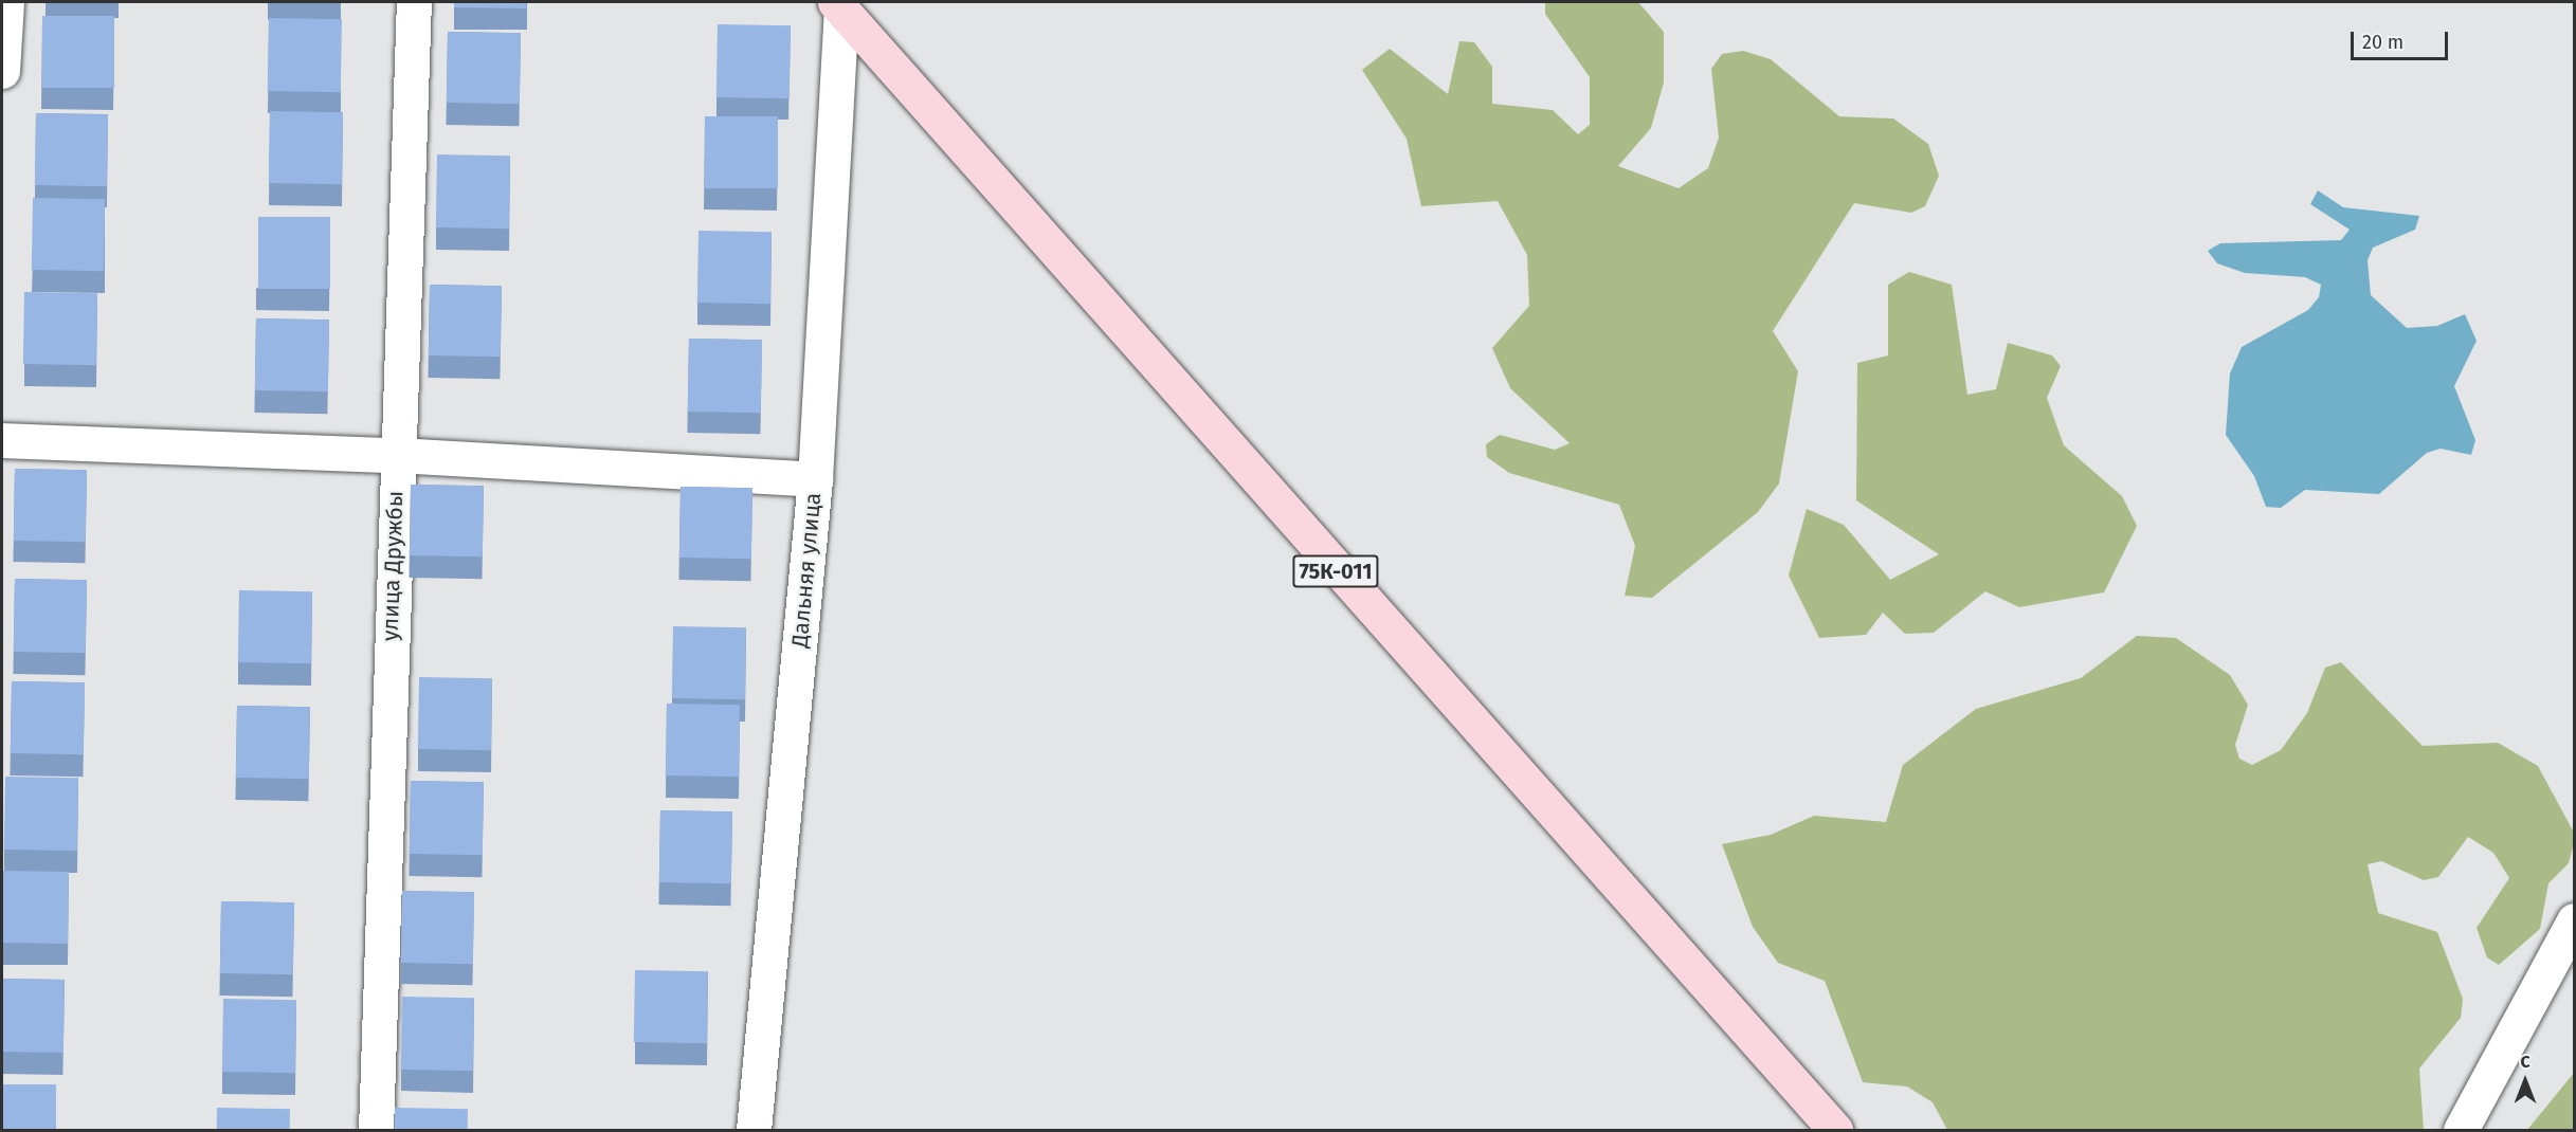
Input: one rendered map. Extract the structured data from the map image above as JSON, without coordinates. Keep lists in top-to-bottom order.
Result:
{
  "streets": {
    "main road": ["75К-011"],
    "street": ["улица Дружбы", "Дальняя улица"]
  },
  "crossings": [
    ["Дальняя улица", "75К-011"]
  ],
  "scale_bar": "20 m",
  "north": "top"
}
